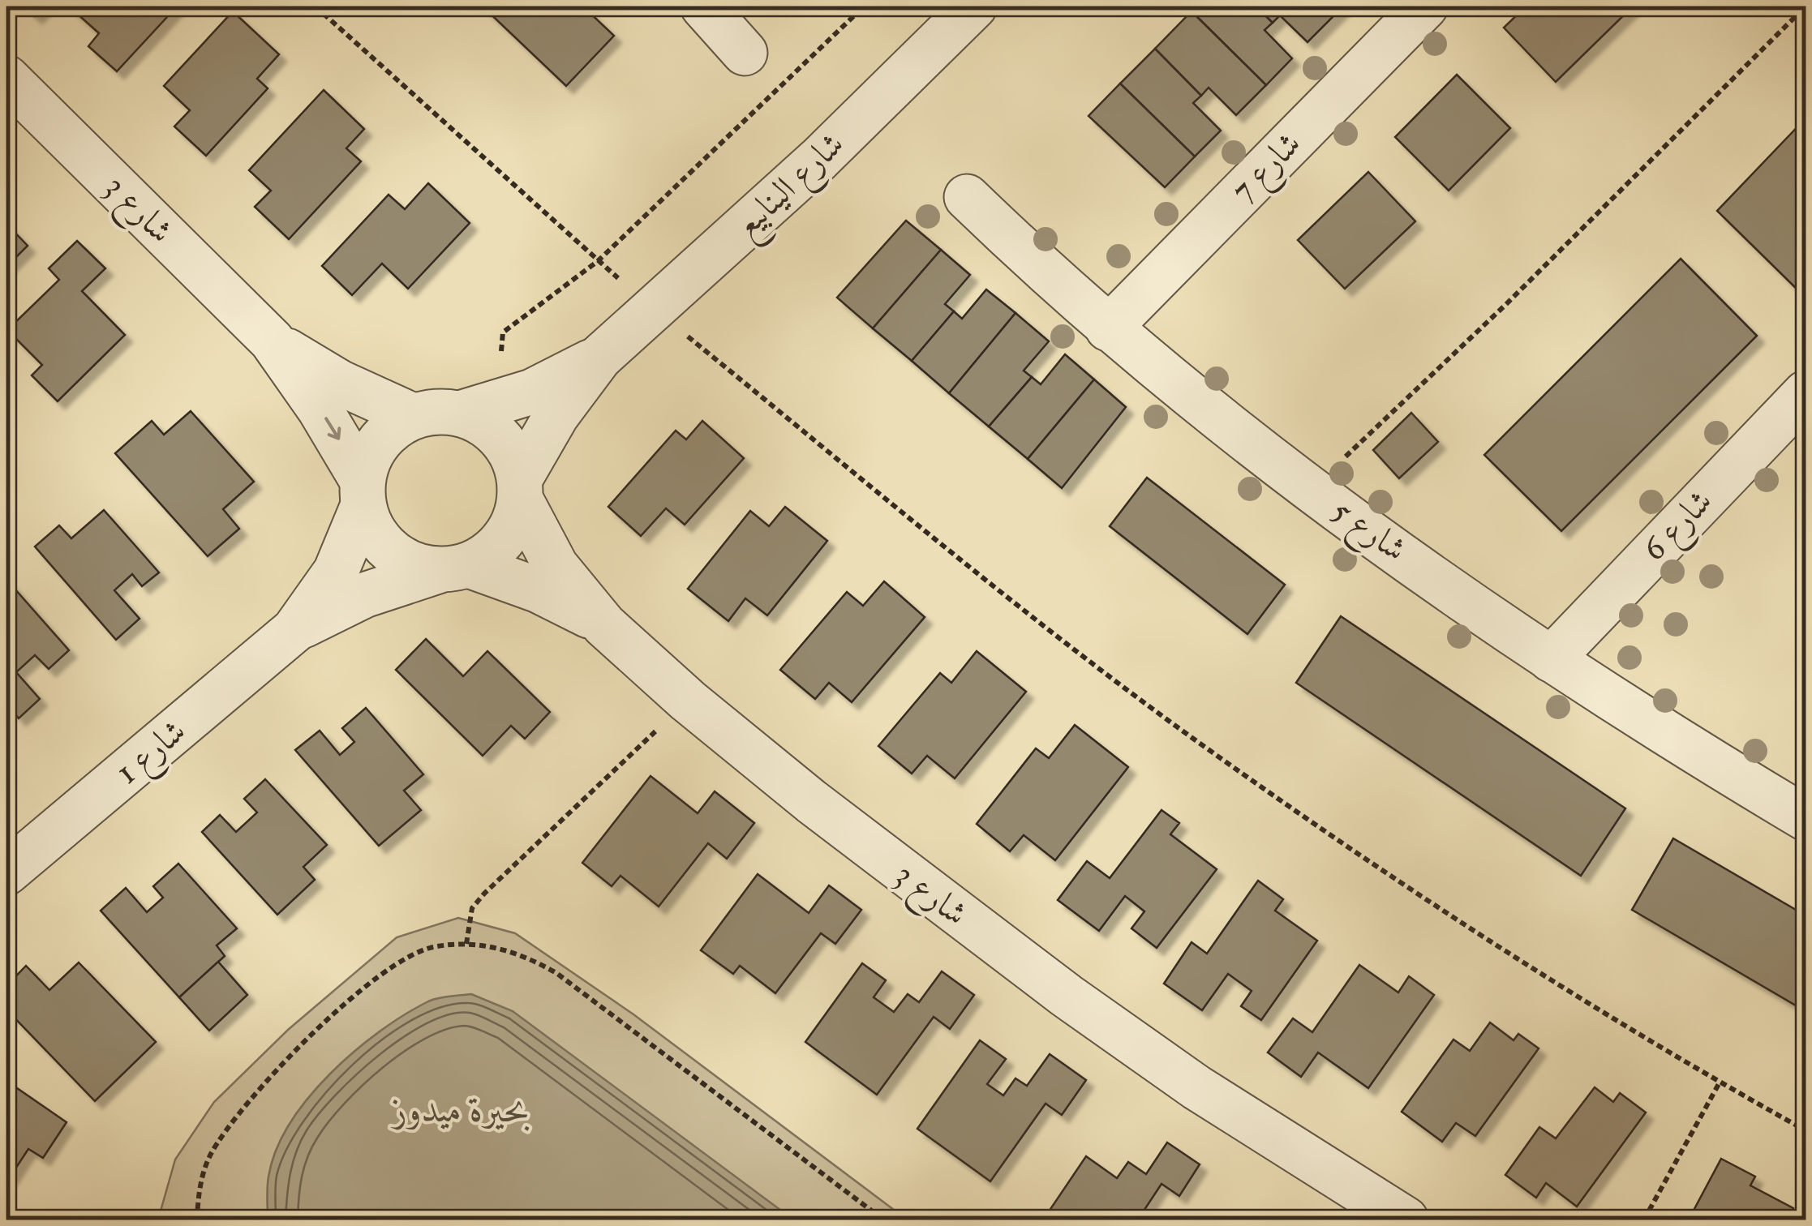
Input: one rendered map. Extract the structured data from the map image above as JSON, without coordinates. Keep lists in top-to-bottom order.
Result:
{
  "streets": {
    "street": [
      "شارع 7",
      "شارع الينابيع",
      "شارع 3",
      "شارع 6",
      "شارع 5",
      "شارع 1"
    ]
  },
  "crossings": [
    ["شارع 7", "شارع 5"],
    ["شارع الينابيع", "شارع 3"],
    ["شارع الينابيع", "شارع 1"],
    ["شارع 3", "شارع 1"],
    ["شارع 6", "شارع 5"]
  ],
  "water": ["بحيرة ميدوز"]
}
